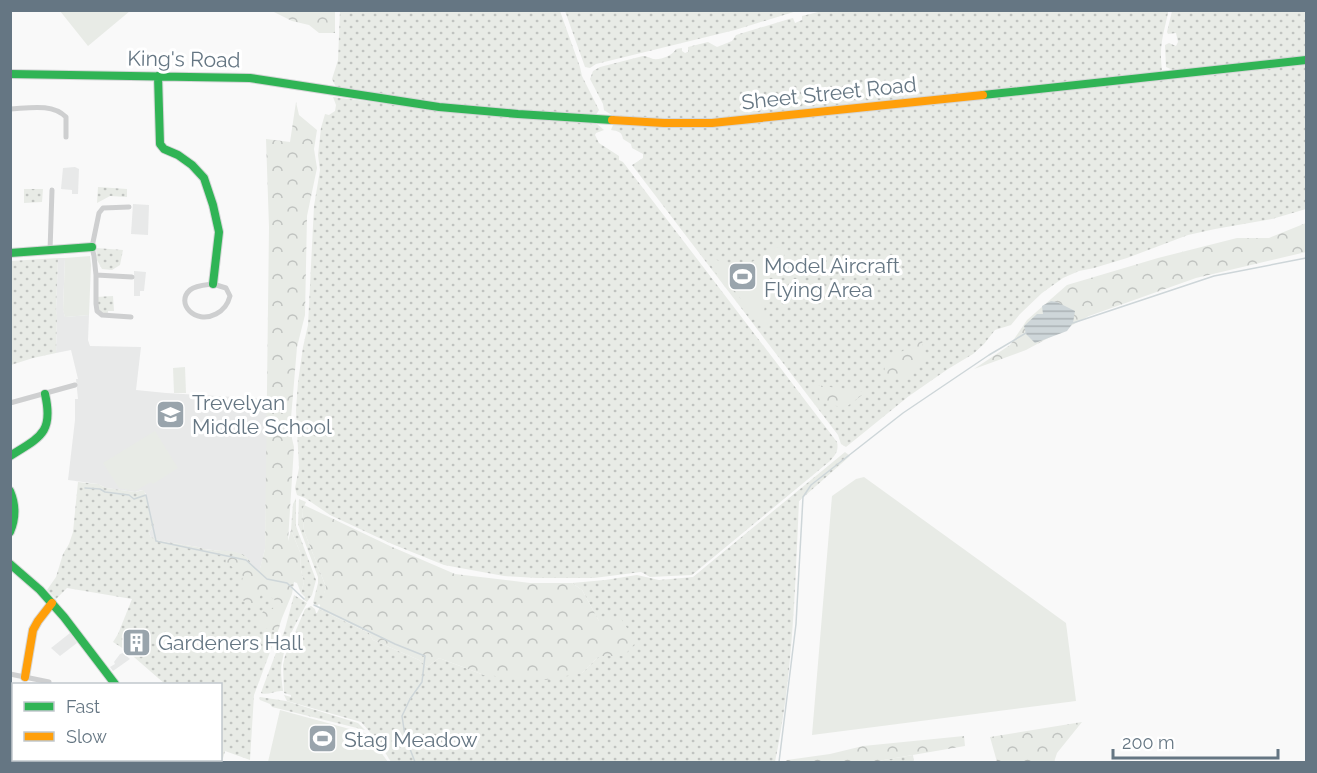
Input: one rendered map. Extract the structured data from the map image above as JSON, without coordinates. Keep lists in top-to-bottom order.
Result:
{
  "streets": {
    "main road": ["King's Road", "Sheet Street Road"]
  },
  "crossings": [
    ["King's Road", "Sheet Street Road"]
  ],
  "places": {
    "sports": ["Model Aircraft Flying Area", "Stag Meadow"],
    "school or university": ["Trevelyan Middle School"],
    "building": ["Gardeners Hall"]
  },
  "legend": ["Fast", "Slow"],
  "scale_bar": "200 m"
}
